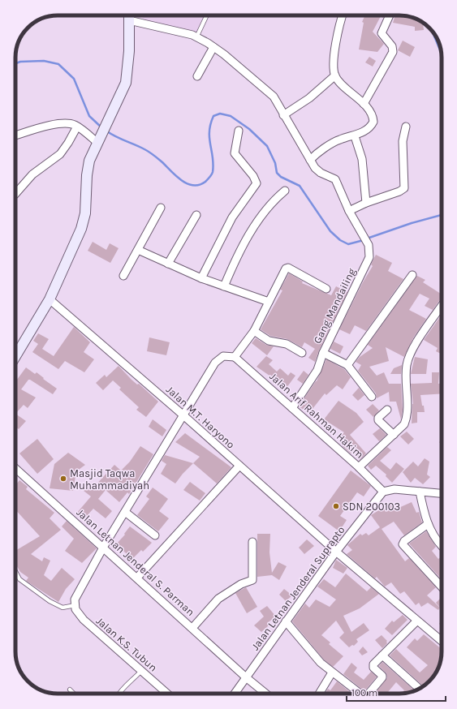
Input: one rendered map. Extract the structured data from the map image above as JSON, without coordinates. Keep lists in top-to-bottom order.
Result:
{
  "streets": {
    "street": [
      "Gang Mandailing",
      "Jalan Arif Rahman Hakim",
      "Jalan M.T. Haryono",
      "Jalan Letnan Jenderal S. Parman",
      "Jalan Letnan Jenderal Suprapto",
      "Jalan K.S. Tubun"
    ]
  },
  "crossings": [
    ["Gang Mandailing", "Jalan Arif Rahman Hakim"],
    ["Jalan Arif Rahman Hakim", "Jalan Letnan Jenderal Suprapto"],
    ["Jalan M.T. Haryono", "Jalan Letnan Jenderal Suprapto"],
    ["Jalan Letnan Jenderal S. Parman", "Jalan Letnan Jenderal Suprapto"]
  ],
  "places": ["Masjid Taqwa Muhammadiyah", "SDN 200103"],
  "scale_bar": "100 m"
}
